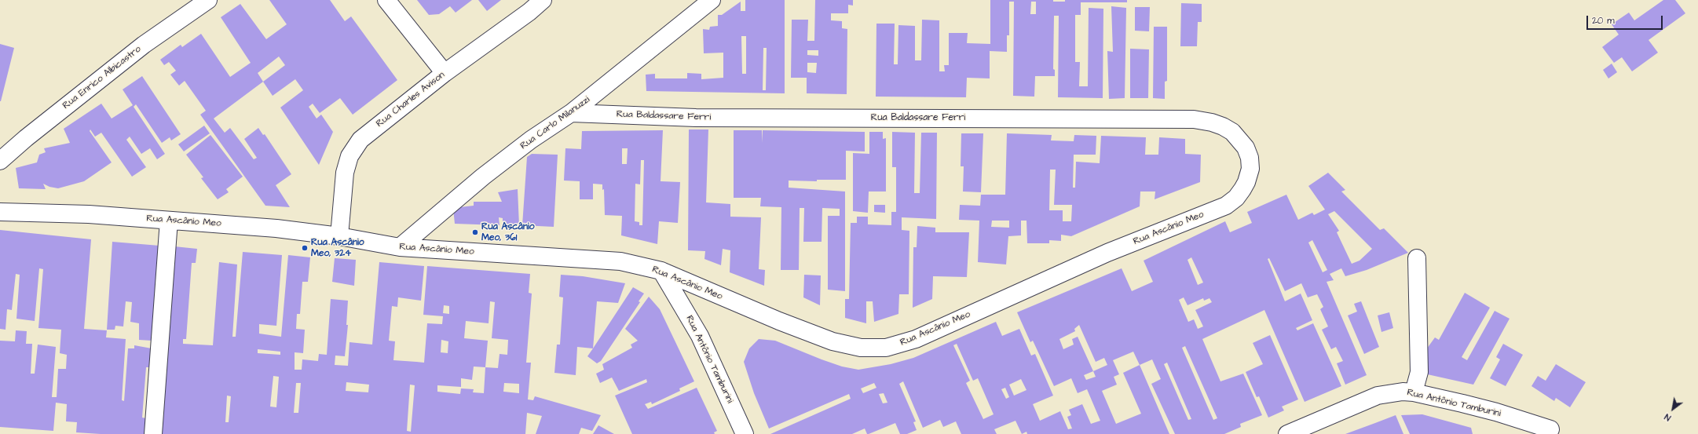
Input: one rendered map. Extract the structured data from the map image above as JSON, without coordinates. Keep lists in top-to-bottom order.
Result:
{
  "streets": {
    "street": [
      "Rua Enrico Albicastro",
      "Rua Charles Avison",
      "Rua Baldassare Ferri",
      "Rua Carlo Milanuzzi",
      "Rua Ascânio Meo",
      "Rua Antônio Tamburini"
    ]
  },
  "crossings": [
    ["Rua Charles Avison", "Rua Ascânio Meo"],
    ["Rua Baldassare Ferri", "Rua Carlo Milanuzzi"],
    ["Rua Baldassare Ferri", "Rua Ascânio Meo"],
    ["Rua Carlo Milanuzzi", "Rua Ascânio Meo"],
    ["Rua Ascânio Meo", "Rua Antônio Tamburini"]
  ],
  "places": ["Rua Ascânio Meo, 361", "Rua Ascânio Meo, 324"],
  "scale_bar": "20 m",
  "north": "bottom left"
}
